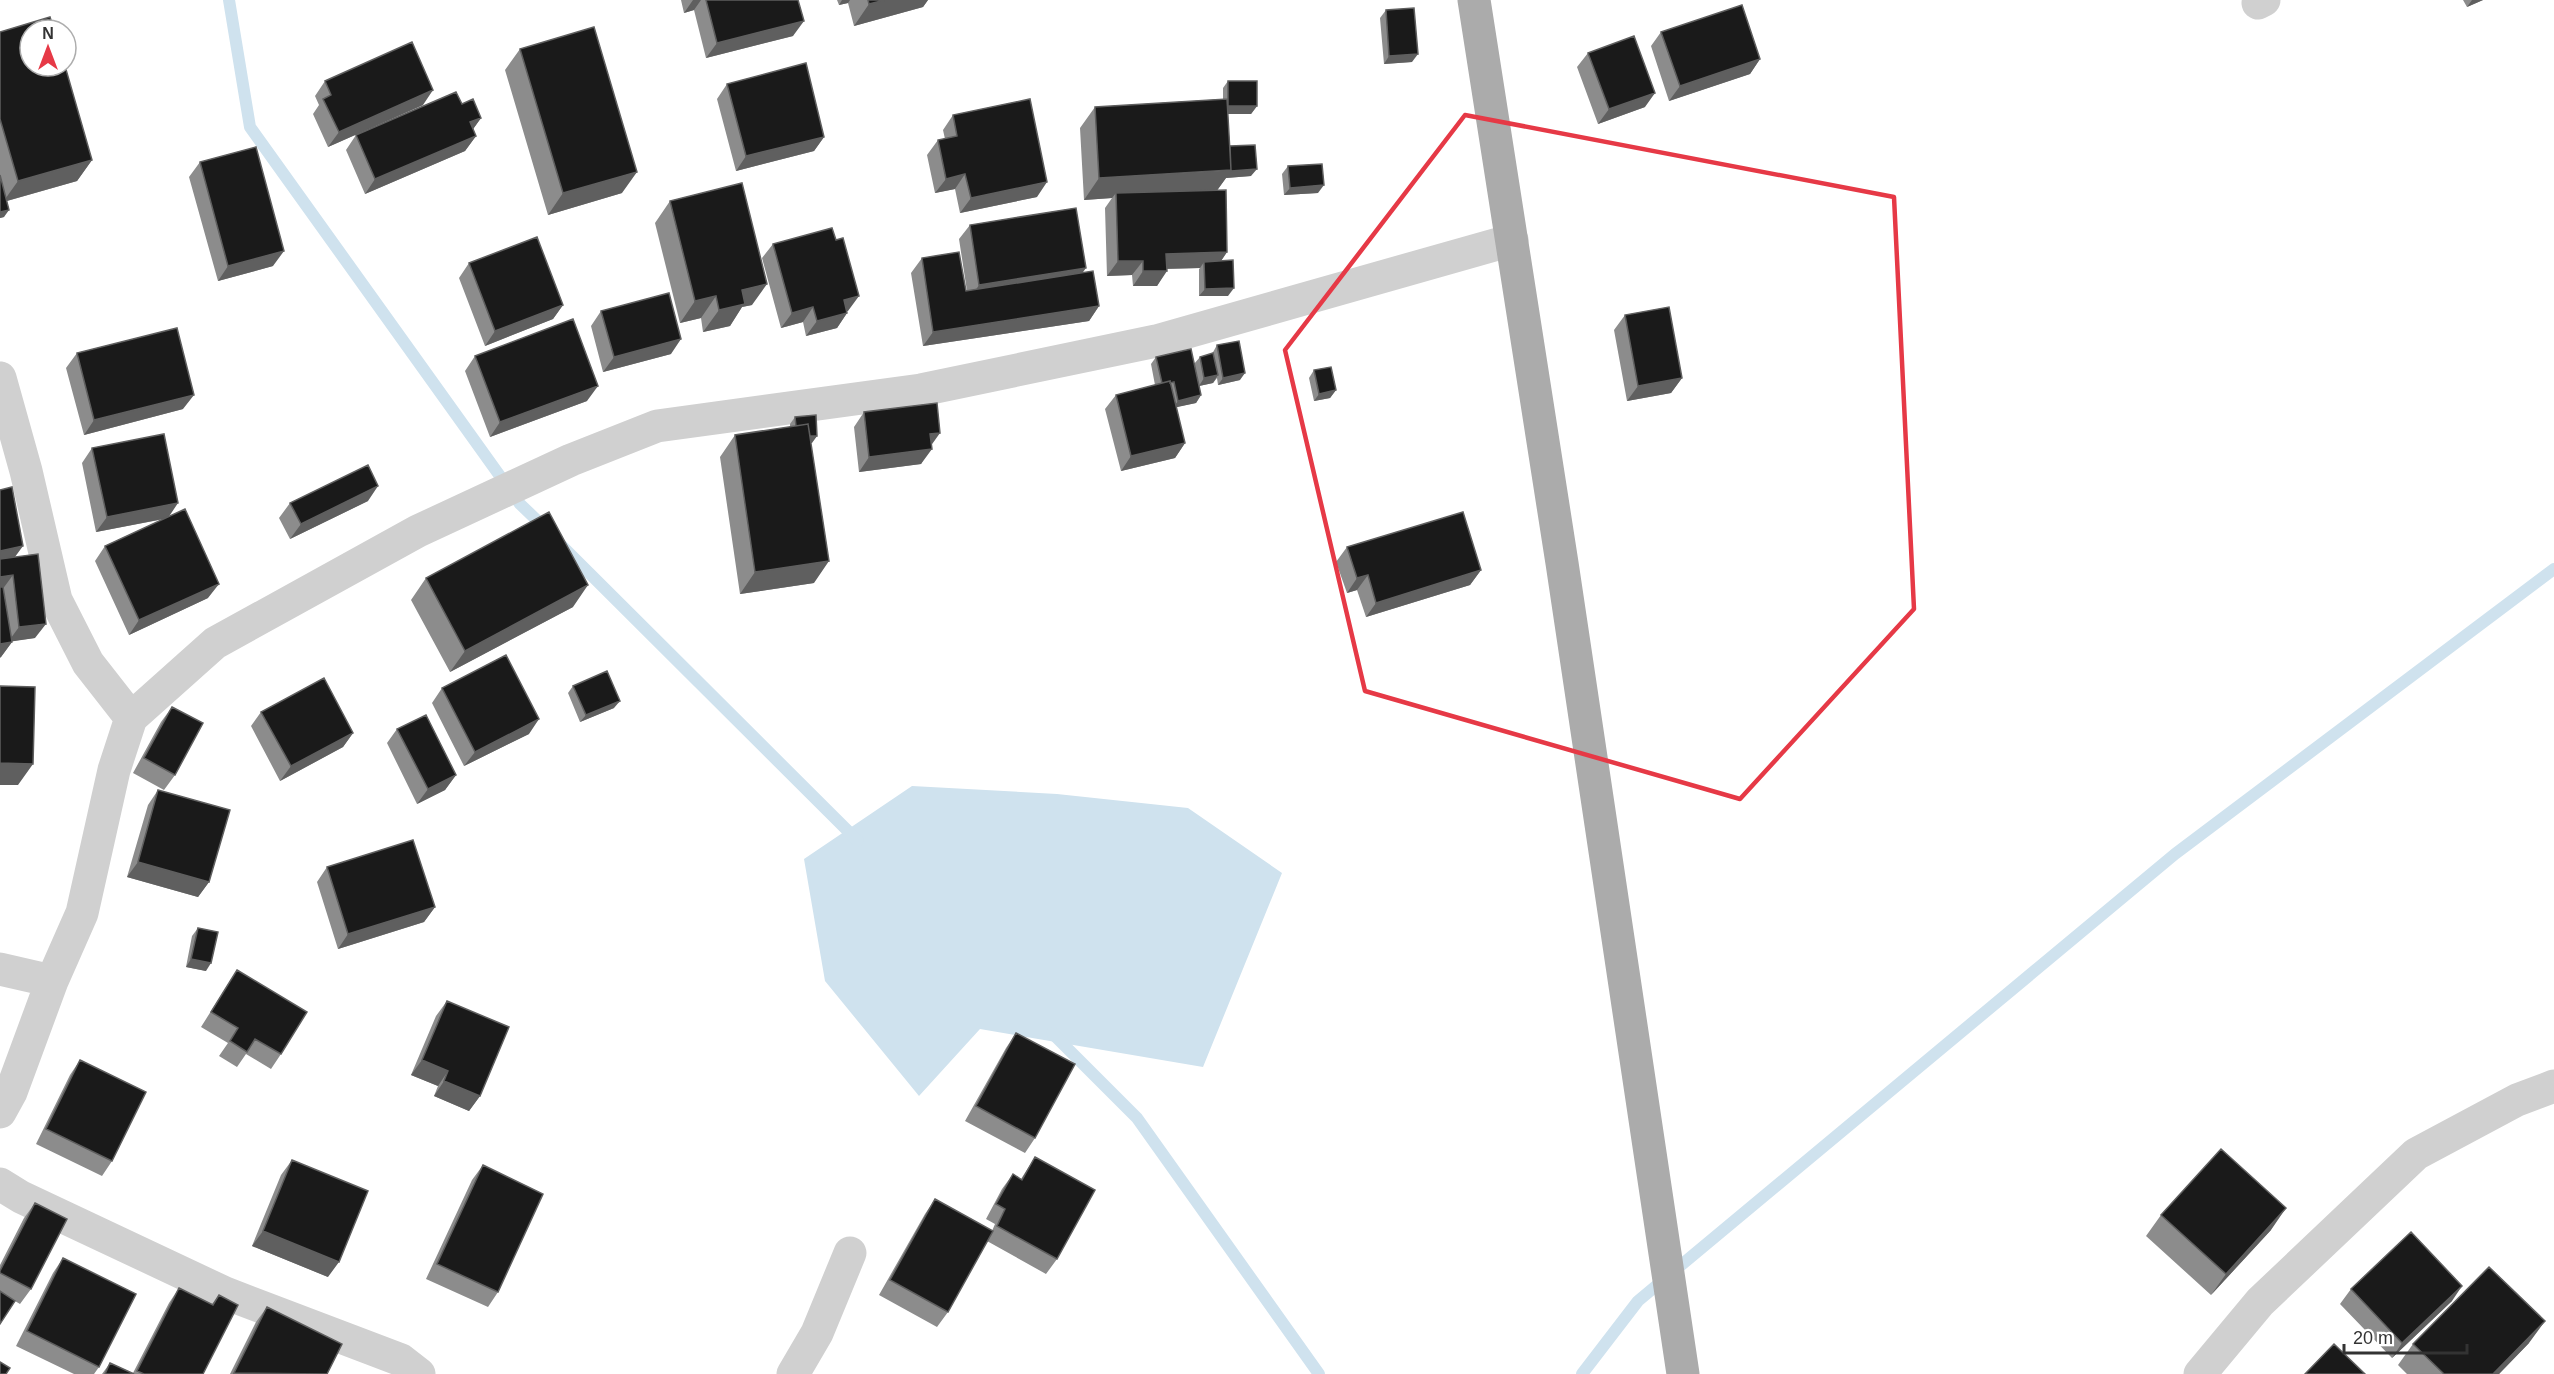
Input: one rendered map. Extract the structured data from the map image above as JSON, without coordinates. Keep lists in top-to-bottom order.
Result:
{
  "scale_bar": "20 m",
  "north": "top"
}
